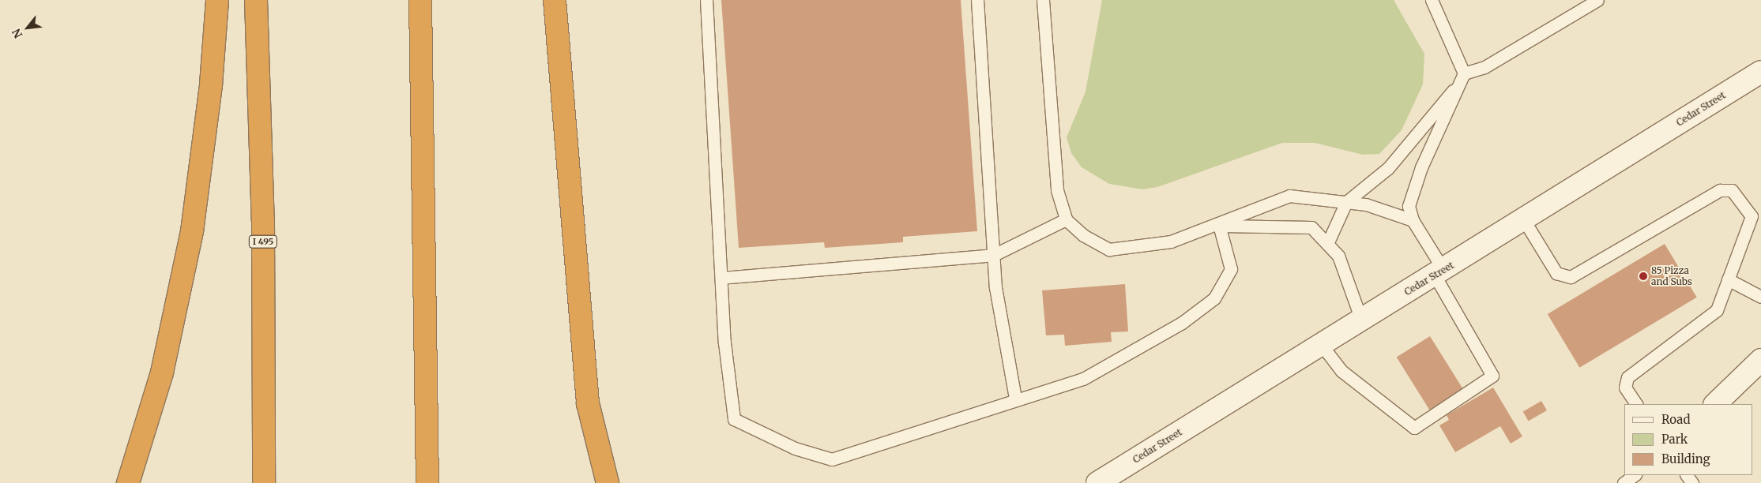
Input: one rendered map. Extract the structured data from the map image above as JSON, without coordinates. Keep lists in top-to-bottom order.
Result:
{
  "streets": {
    "highway": ["I 495"],
    "main road": ["Cedar Street"]
  },
  "places": ["85 Pizza and Subs"],
  "legend": ["Road", "Park", "Building"],
  "north": "bottom left"
}
